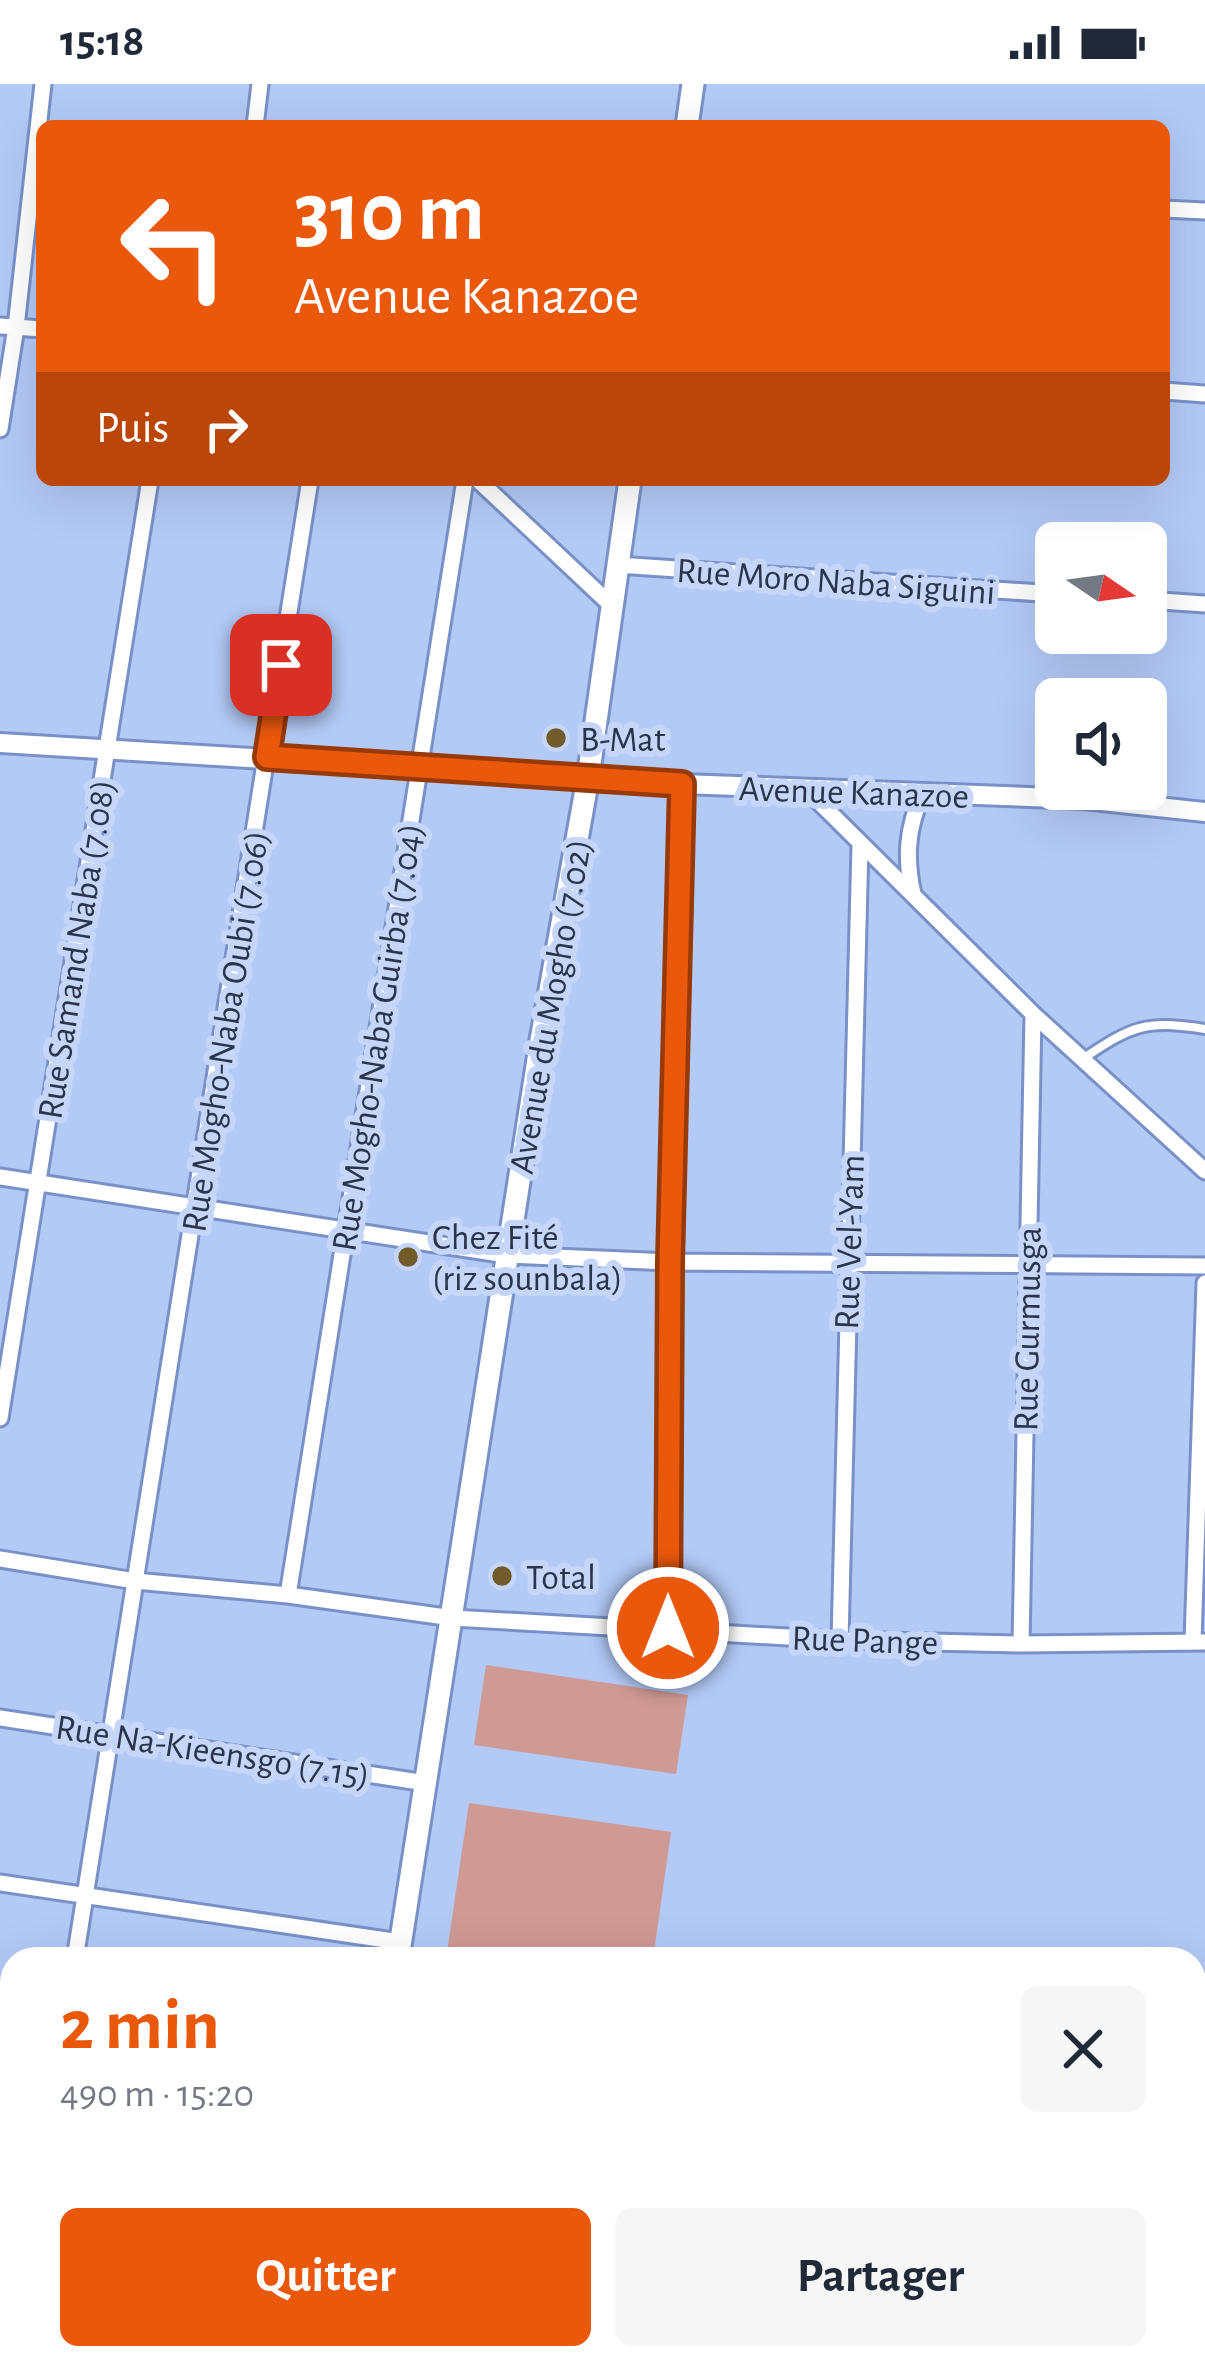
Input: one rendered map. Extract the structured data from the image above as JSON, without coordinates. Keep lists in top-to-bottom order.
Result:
{
  "streets": {
    "main road": ["Avenue du Mogho (7.02)"],
    "street": [
      "Rue Moro Naba Siguini",
      "Avenue Kanazoe",
      "Rue Samand Naba (7.08)",
      "Rue Mogho-Naba Oubi (7.06)",
      "Rue Mogho-Naba Guirba (7.04)",
      "Rue Vel-Yam",
      "Rue Gurmusga",
      "Rue Pange",
      "Rue Na-Kieensgo (7.15)"
    ]
  },
  "crossings": [
    ["Rue Moro Naba Siguini", "Avenue du Mogho (7.02)"],
    ["Avenue Kanazoe", "Rue Samand Naba (7.08)"],
    ["Avenue Kanazoe", "Avenue du Mogho (7.02)"],
    ["Avenue Kanazoe", "Rue Mogho-Naba Oubi (7.06)"],
    ["Avenue Kanazoe", "Rue Mogho-Naba Guirba (7.04)"],
    ["Avenue du Mogho (7.02)", "Rue Pange"],
    ["Avenue du Mogho (7.02)", "Rue Na-Kieensgo (7.15)"],
    ["Rue Mogho-Naba Oubi (7.06)", "Rue Pange"],
    ["Rue Mogho-Naba Oubi (7.06)", "Rue Na-Kieensgo (7.15)"],
    ["Rue Mogho-Naba Guirba (7.04)", "Rue Pange"],
    ["Rue Vel-Yam", "Rue Pange"],
    ["Rue Gurmusga", "Rue Pange"]
  ],
  "places": ["B-Mat", "Chez Fité (riz sounbala)", "Total"],
  "north": "right",
  "page": {
    "status": "15:18",
    "turn": ["310 m", "Avenue Kanazoe"],
    "then": "Puis",
    "heading": ["2 min", "490 m · 15:20"],
    "buttons": ["Quitter", "Partager"]
  }
}
